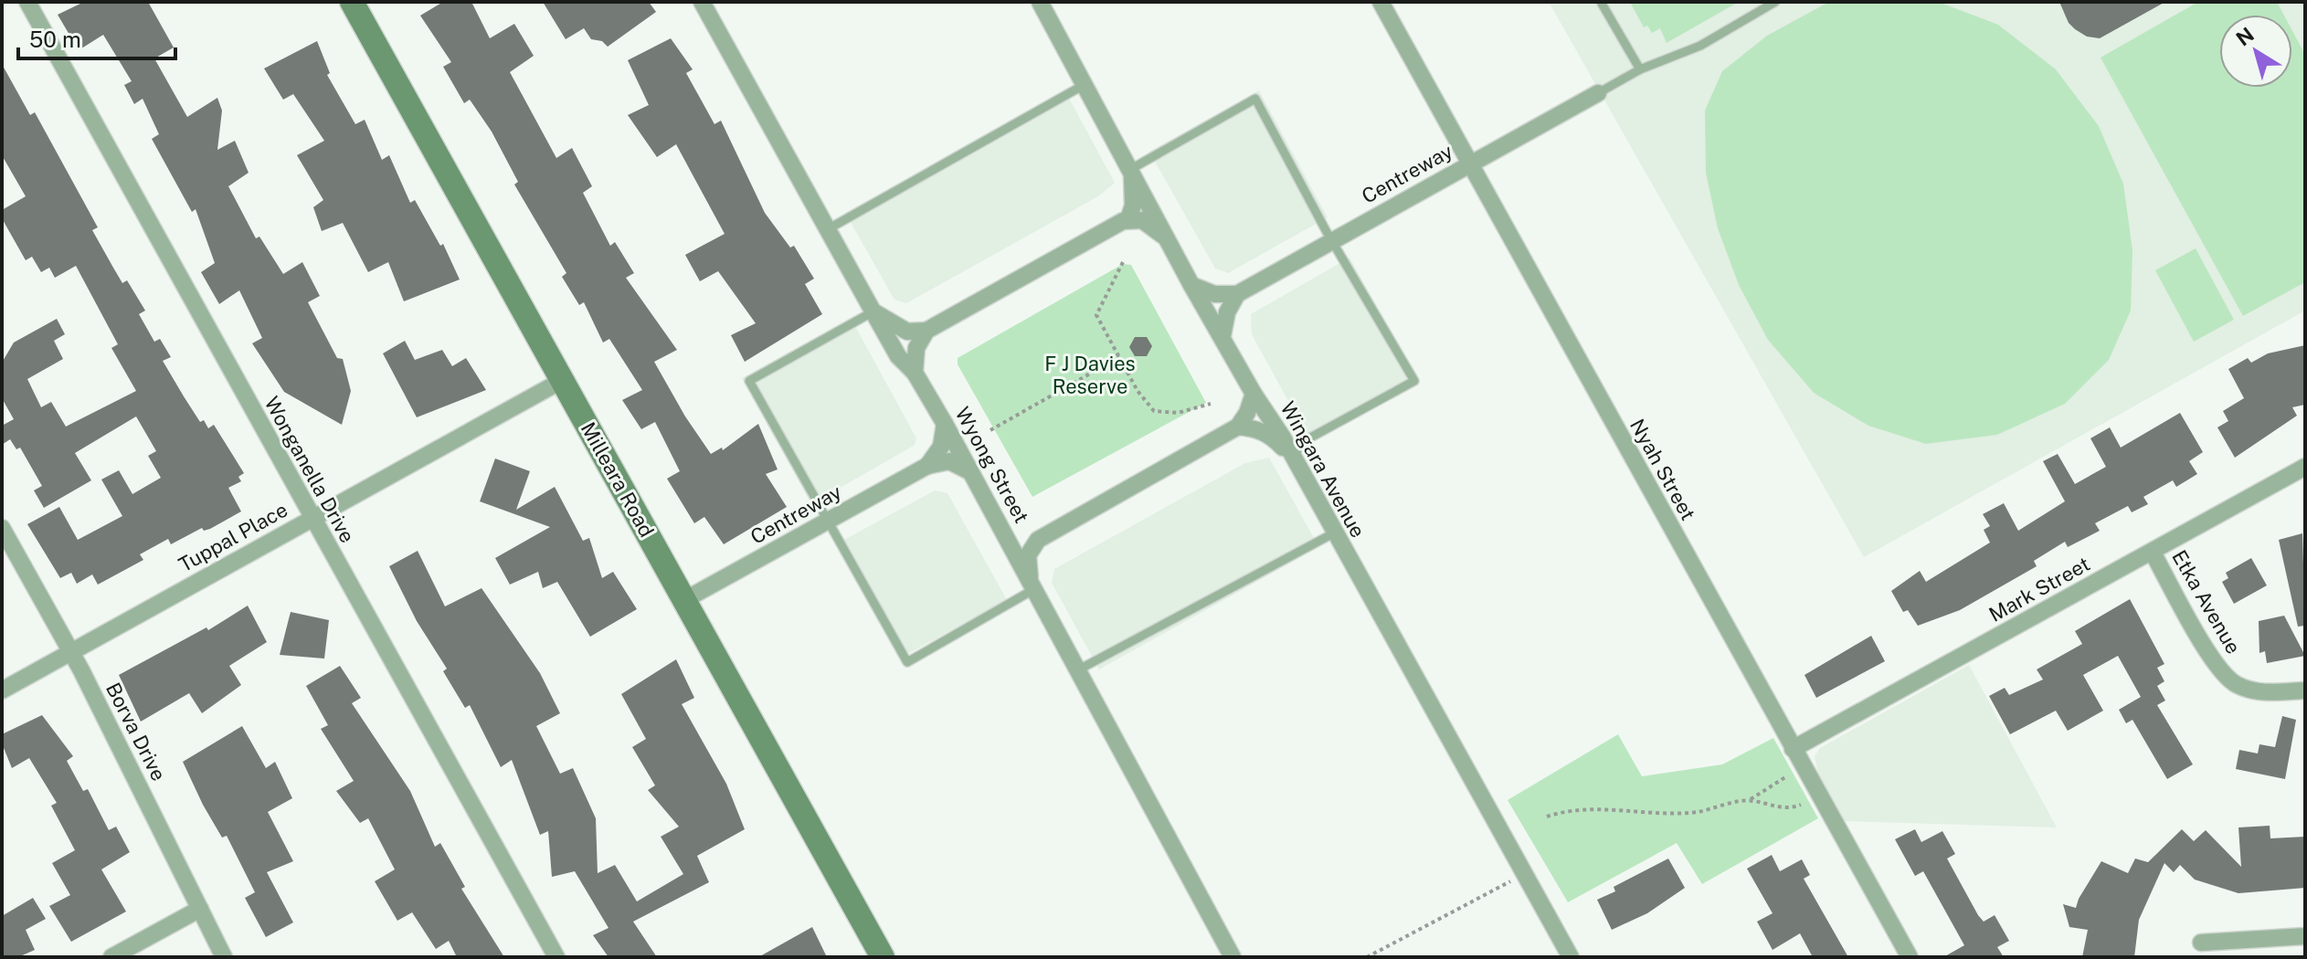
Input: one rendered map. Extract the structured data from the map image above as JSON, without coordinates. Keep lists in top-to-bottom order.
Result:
{
  "streets": {
    "main road": ["Milleara Road"],
    "street": [
      "Centreway",
      "Wyong Street",
      "Wonganella Drive",
      "Wingara Avenue",
      "Nyah Street",
      "Tuppal Place",
      "Mark Street",
      "Etka Avenue",
      "Borva Drive"
    ]
  },
  "crossings": [
    ["Centreway", "Nyah Street"],
    ["Centreway", "Milleara Road"],
    ["Wonganella Drive", "Tuppal Place"],
    ["Nyah Street", "Mark Street"],
    ["Milleara Road", "Tuppal Place"],
    ["Tuppal Place", "Borva Drive"],
    ["Mark Street", "Etka Avenue"]
  ],
  "parks": ["F J Davies Reserve"],
  "scale_bar": "50 m",
  "north": "top left"
}
